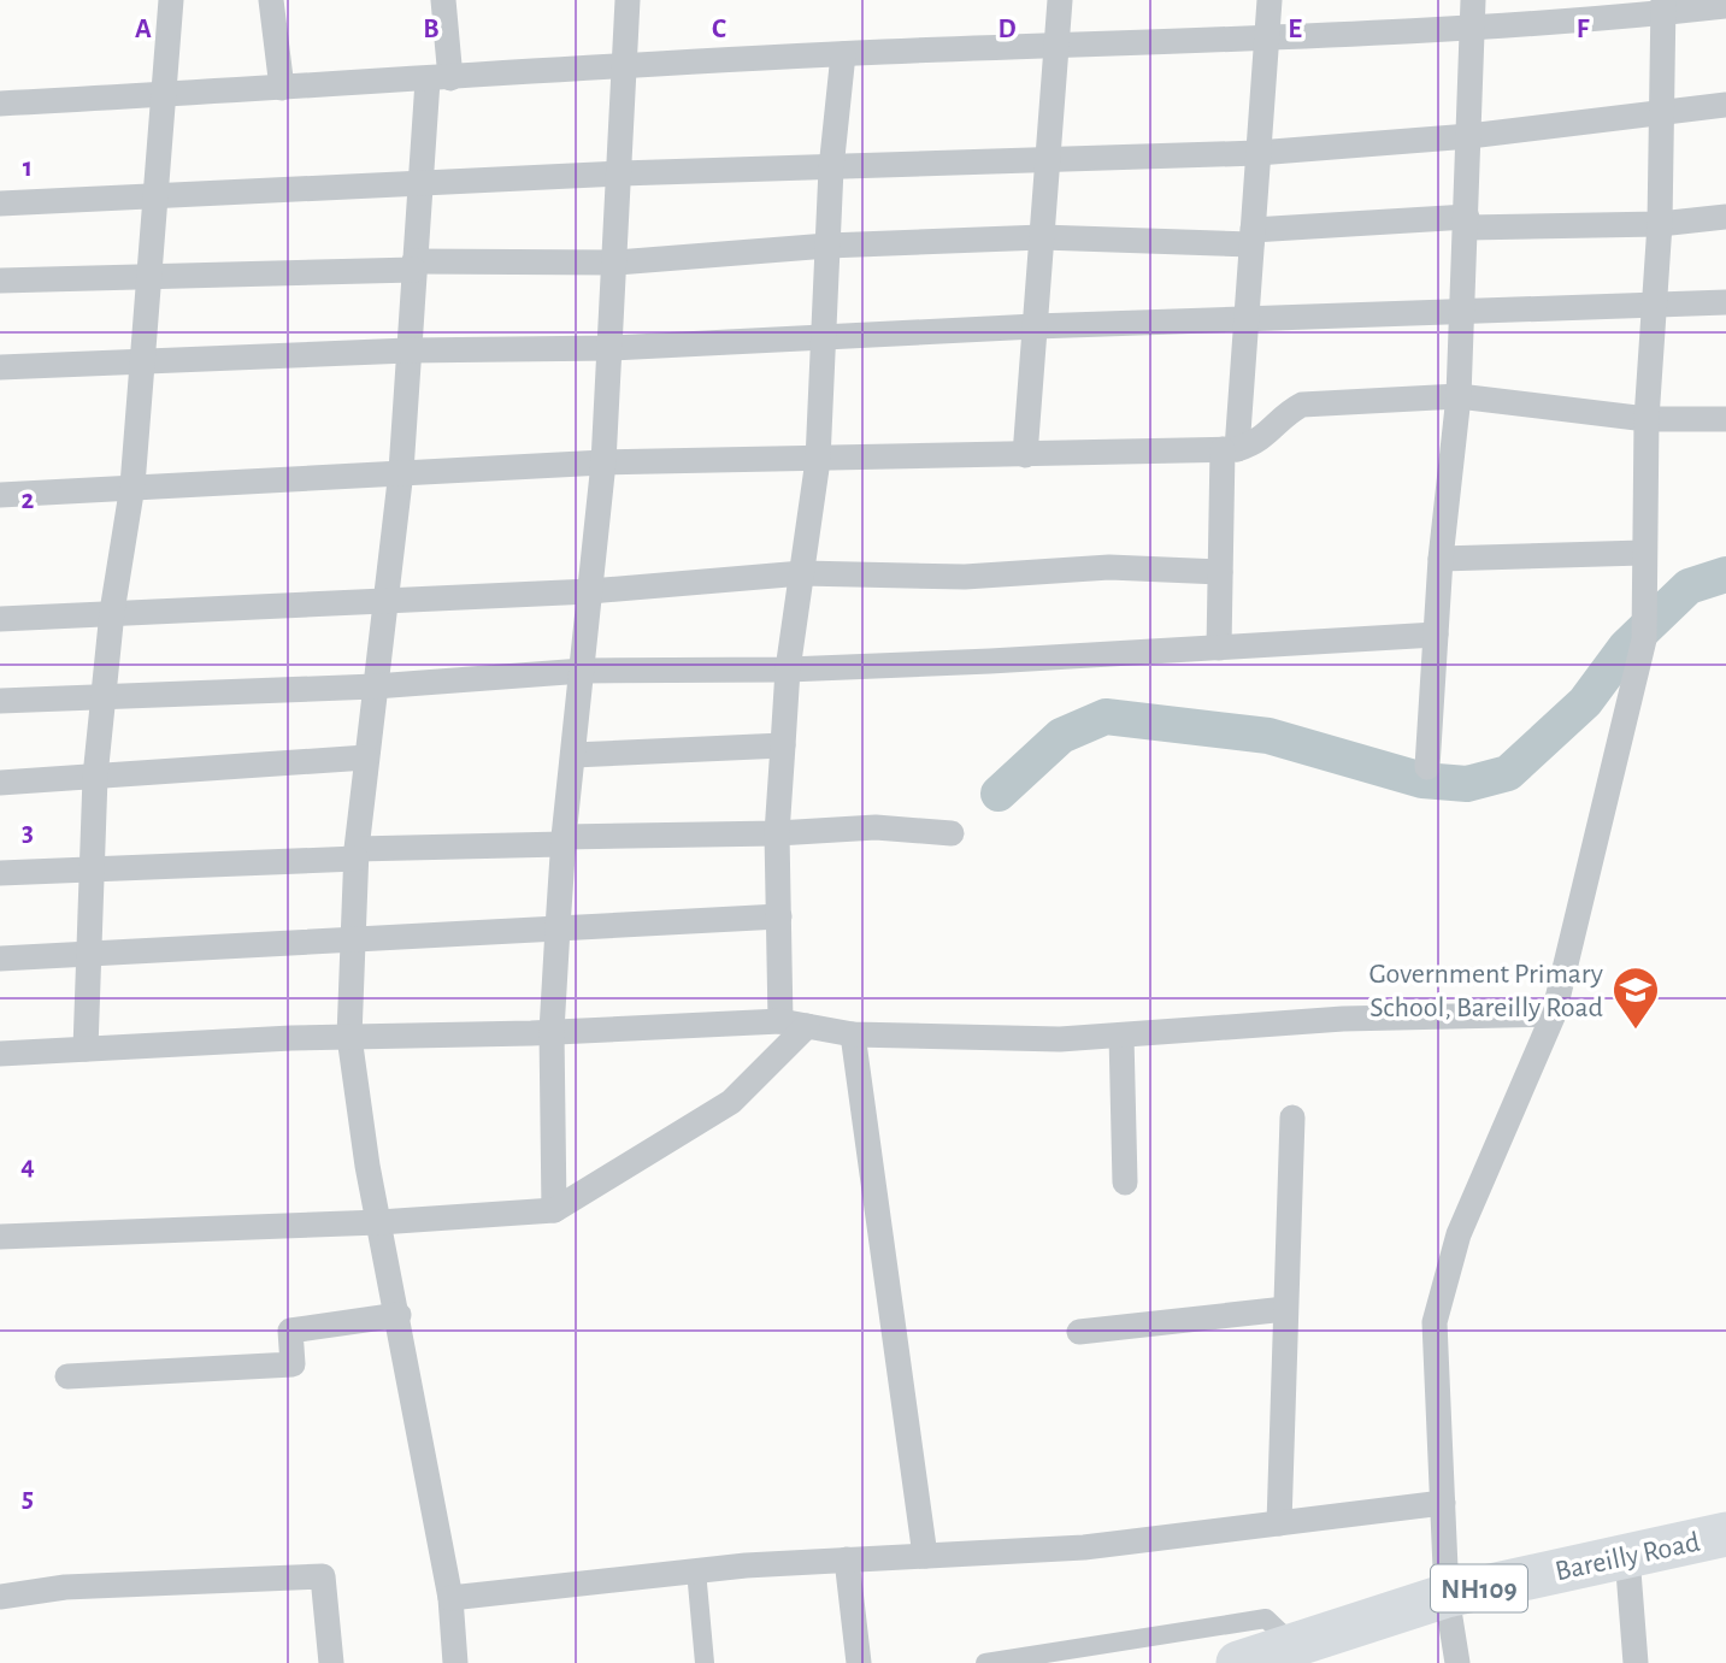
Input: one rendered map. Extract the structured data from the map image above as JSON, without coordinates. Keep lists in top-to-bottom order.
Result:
{
  "streets": {
    "highway": ["Bareilly Road", "NH109"]
  },
  "places": {
    "school or university": ["Government Primary School, Bareilly Road"]
  },
  "grid": {
    "columns": [
      "A",
      "B",
      "C",
      "D",
      "E",
      "F"
    ],
    "rows": [
      "1",
      "2",
      "3",
      "4",
      "5"
    ]
  }
}
